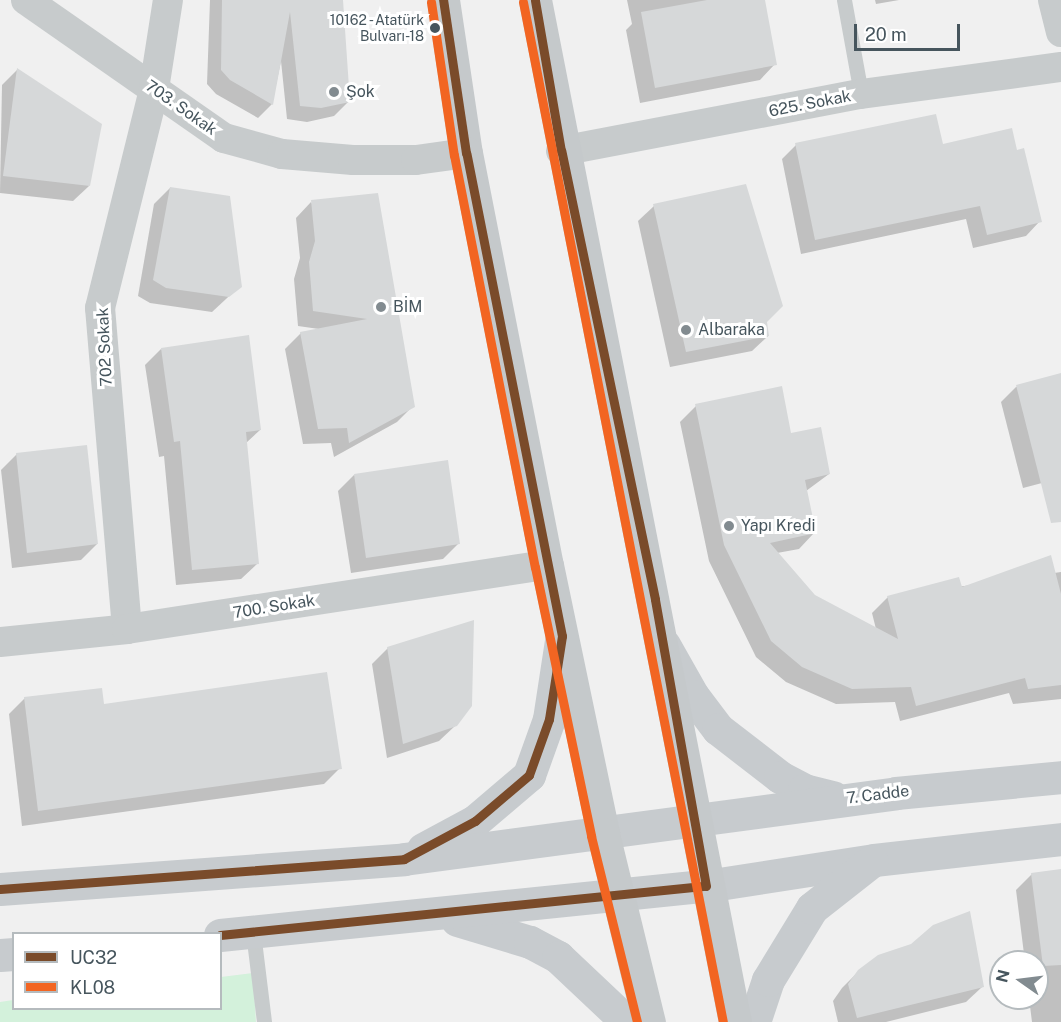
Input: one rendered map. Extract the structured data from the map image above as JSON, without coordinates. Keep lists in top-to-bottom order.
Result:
{
  "streets": {
    "street": [
      "625. Sokak",
      "703. Sokak",
      "702 Sokak",
      "700. Sokak",
      "7. Cadde"
    ]
  },
  "crossings": [
    ["703. Sokak", "702 Sokak"],
    ["702 Sokak", "700. Sokak"]
  ],
  "places": [
    "10162 - Atatürk Bulvarı-18",
    "Şok",
    "BİM",
    "Albaraka",
    "Yapı Kredi"
  ],
  "lines": ["transit line UC32", "transit line KL08"],
  "legend": ["UC32", "KL08"],
  "scale_bar": "20 m",
  "north": "left"
}
